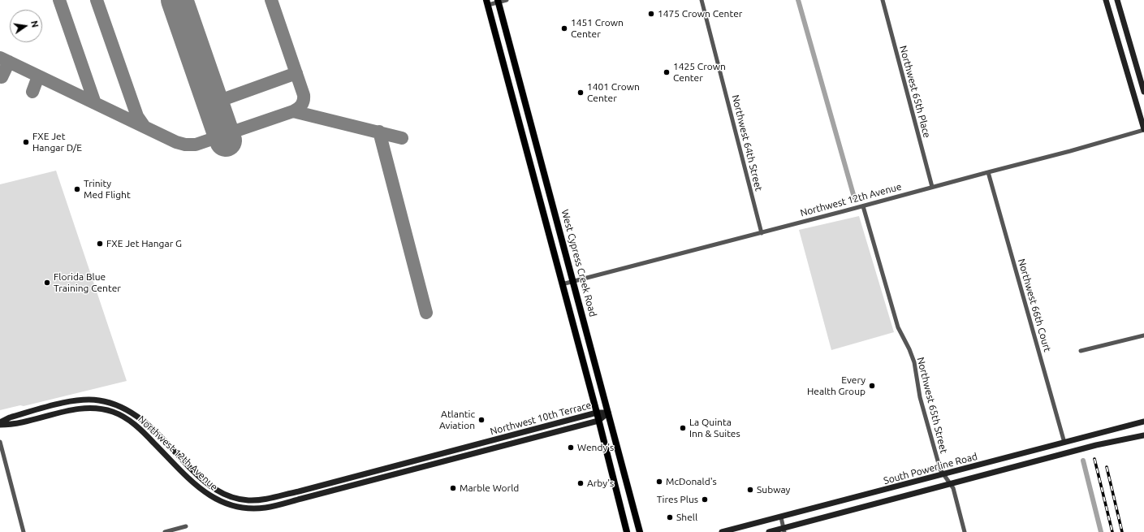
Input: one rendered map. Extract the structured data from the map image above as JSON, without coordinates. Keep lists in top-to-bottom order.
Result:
{
  "streets": {
    "main road": ["West Cypress Creek Road"],
    "street": [
      "Northwest 65th Place",
      "Northwest 64th Street",
      "Northwest 12th Avenue",
      "Northwest 66th Court",
      "Northwest 65th Street",
      "Northwest 10th Terrace",
      "South Powerline Road"
    ]
  },
  "crossings": [
    ["Northwest 65th Place", "Northwest 12th Avenue"],
    ["Northwest 64th Street", "Northwest 12th Avenue"],
    ["Northwest 12th Avenue", "West Cypress Creek Road"],
    ["Northwest 12th Avenue", "Northwest 66th Court"],
    ["Northwest 12th Avenue", "Northwest 65th Street"],
    ["Northwest 12th Avenue", "Northwest 10th Terrace"],
    ["West Cypress Creek Road", "Northwest 10th Terrace"],
    ["Northwest 66th Court", "South Powerline Road"],
    ["Northwest 65th Street", "South Powerline Road"]
  ],
  "places": [
    "1475 Crown Center",
    "1451 Crown Center",
    "1425 Crown Center",
    "1401 Crown Center",
    "FXE Jet Hangar D/E",
    "Trinity Med Flight",
    "FXE Jet Hangar G",
    "Florida Blue Training Center",
    "Every Health Group",
    "Atlantic Aviation",
    "La Quinta Inn & Suites",
    "Wendy's",
    "McDonald's",
    "Arby's",
    "Marble World",
    "Subway",
    "Tires Plus",
    "Shell"
  ],
  "north": "right"
}
